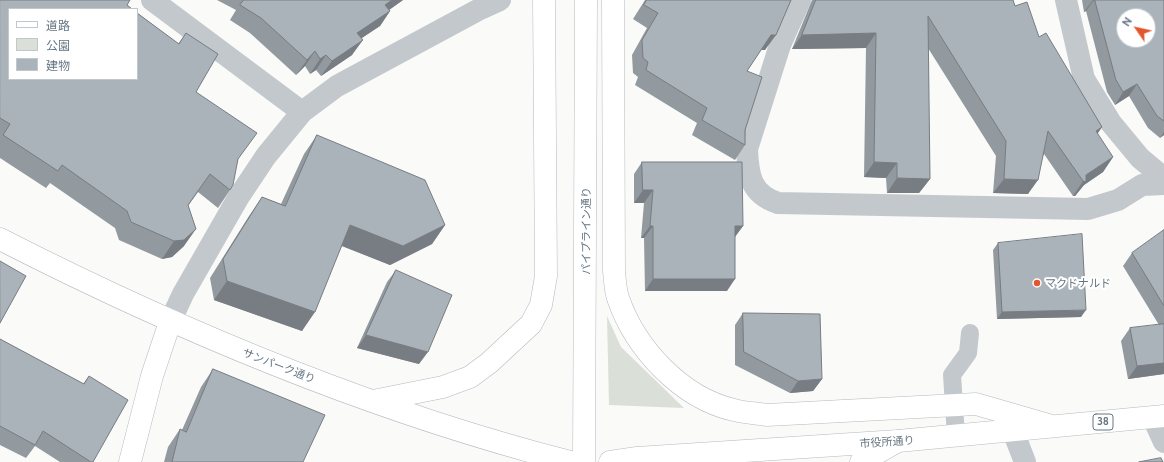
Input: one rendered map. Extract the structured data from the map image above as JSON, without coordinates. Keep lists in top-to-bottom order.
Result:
{
  "streets": {
    "main road": [
      "パイプライン通り",
      "サンパーク通り",
      "38",
      "市役所通り"
    ]
  },
  "places": ["マクドナルド"],
  "legend": ["道路", "公園", "建物"],
  "north": "top left"
}
